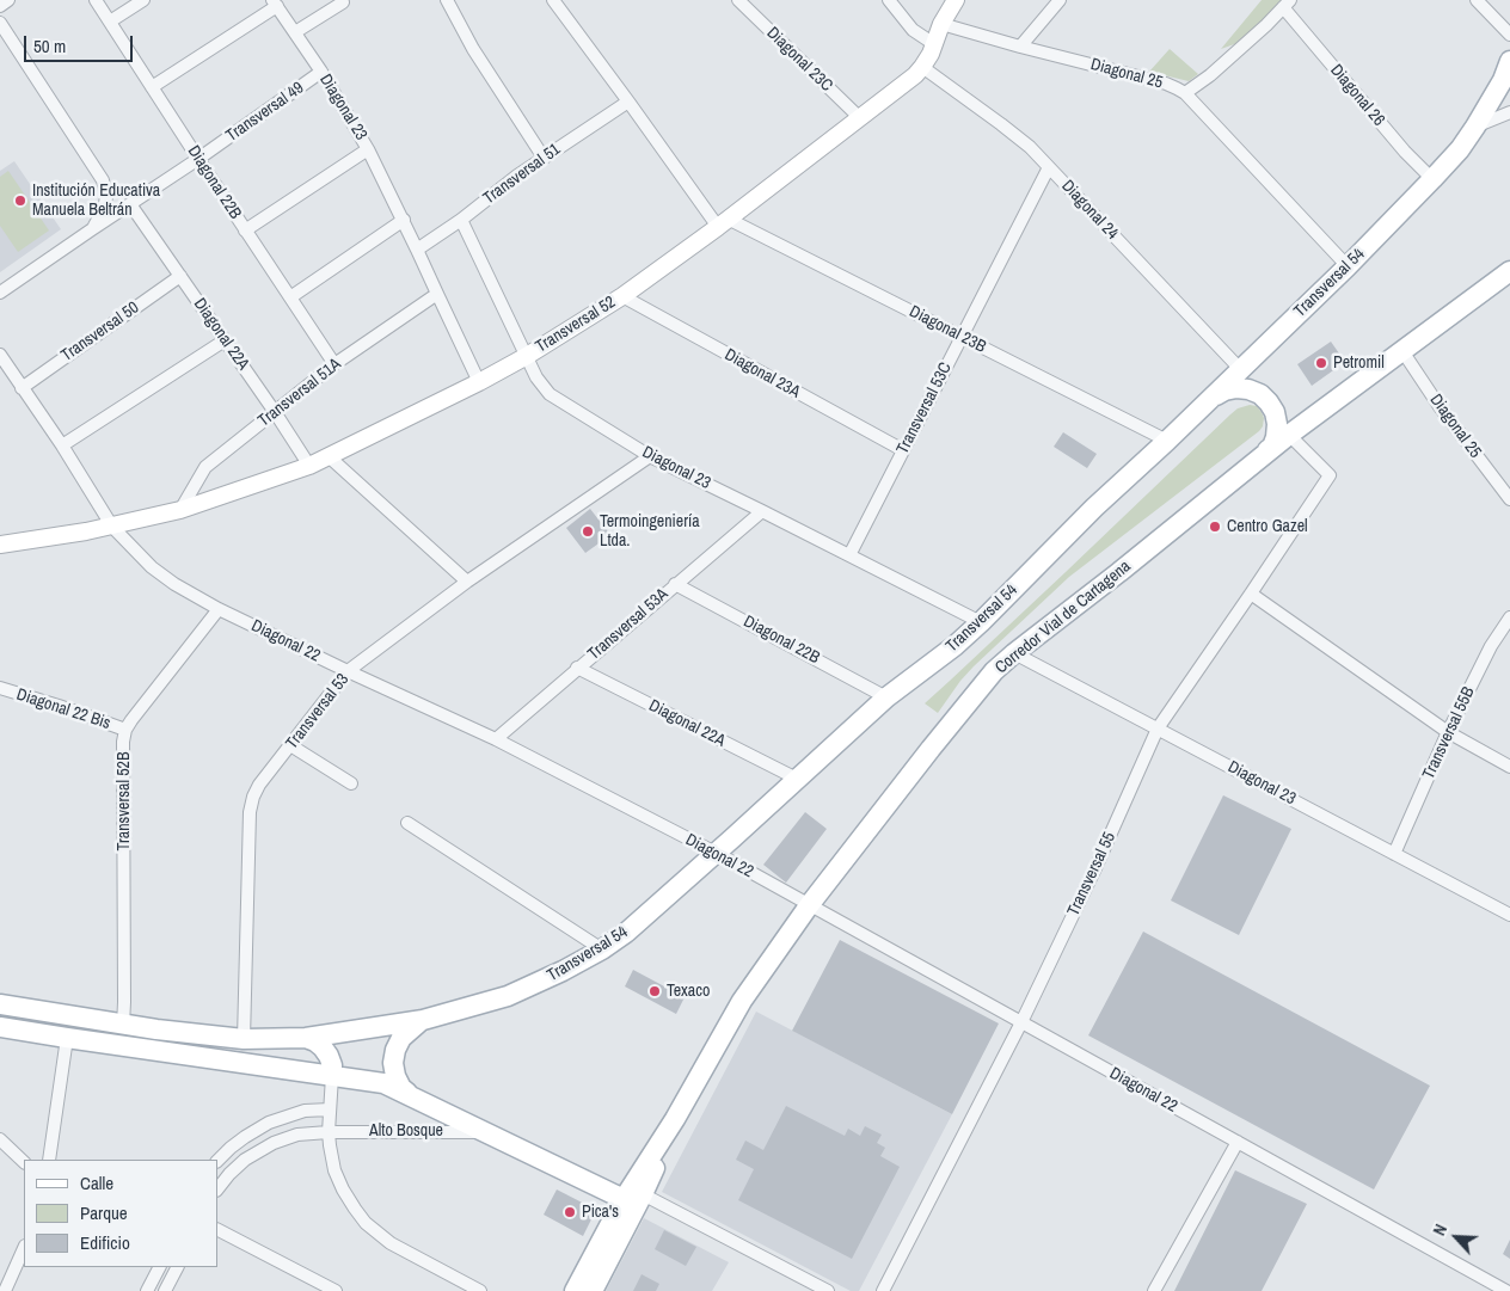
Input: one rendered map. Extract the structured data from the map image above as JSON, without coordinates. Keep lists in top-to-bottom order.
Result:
{
  "streets": {
    "main road": ["Transversal 54", "Corredor Vial de Cartagena"],
    "street": [
      "Diagonal 23C",
      "Diagonal 25",
      "Diagonal 26",
      "Diagonal 23",
      "Transversal 49",
      "Transversal 51",
      "Diagonal 22B",
      "Diagonal 24",
      "Transversal 52",
      "Diagonal 23B",
      "Transversal 50",
      "Diagonal 22A",
      "Diagonal 23A",
      "Transversal 51A",
      "Transversal 53C",
      "Transversal 53A",
      "Diagonal 22",
      "Diagonal 22 Bis",
      "Transversal 53",
      "Transversal 55B",
      "Transversal 52B",
      "Transversal 55",
      "Alto Bosque"
    ]
  },
  "crossings": [
    ["Diagonal 23C", "Transversal 52"],
    ["Diagonal 25", "Transversal 54"],
    ["Diagonal 25", "Transversal 52"],
    ["Diagonal 25", "Corredor Vial de Cartagena"],
    ["Diagonal 26", "Transversal 54"],
    ["Diagonal 23", "Transversal 49"],
    ["Diagonal 23", "Transversal 51"],
    ["Diagonal 23", "Transversal 54"],
    ["Diagonal 23", "Transversal 52"],
    ["Diagonal 23", "Transversal 51A"],
    ["Diagonal 23", "Transversal 53C"],
    ["Diagonal 23", "Corredor Vial de Cartagena"],
    ["Diagonal 23", "Transversal 53A"],
    ["Diagonal 23", "Transversal 53"],
    ["Diagonal 23", "Transversal 55B"],
    ["Diagonal 23", "Transversal 55"],
    ["Transversal 49", "Diagonal 22B"],
    ["Transversal 49", "Diagonal 22A"],
    ["Transversal 51", "Diagonal 23B"],
    ["Diagonal 22B", "Transversal 54"],
    ["Diagonal 22B", "Transversal 51A"],
    ["Diagonal 22B", "Transversal 53A"],
    ["Diagonal 24", "Transversal 54"],
    ["Diagonal 24", "Transversal 52"],
    ["Diagonal 24", "Transversal 53C"],
    ["Transversal 54", "Diagonal 23B"],
    ["Transversal 54", "Diagonal 22A"],
    ["Transversal 54", "Diagonal 22"],
    ["Transversal 52", "Diagonal 23B"],
    ["Transversal 52", "Diagonal 22A"],
    ["Transversal 52", "Diagonal 23A"],
    ["Transversal 52", "Transversal 51A"],
    ["Transversal 52", "Diagonal 22"],
    ["Diagonal 23B", "Transversal 53C"],
    ["Transversal 50", "Diagonal 22A"],
    ["Transversal 50", "Diagonal 22"],
    ["Diagonal 22A", "Transversal 51A"],
    ["Diagonal 22A", "Transversal 53A"],
    ["Diagonal 23A", "Transversal 53C"],
    ["Corredor Vial de Cartagena", "Diagonal 22"],
    ["Corredor Vial de Cartagena", "Transversal 55"],
    ["Transversal 53A", "Diagonal 22"],
    ["Diagonal 22", "Transversal 53"],
    ["Diagonal 22", "Transversal 52B"],
    ["Diagonal 22", "Transversal 55"],
    ["Diagonal 22 Bis", "Transversal 52B"]
  ],
  "places": [
    "Institución Educativa Manuela Beltrán",
    "Petromil",
    "Centro Gazel",
    "Termoingeniería Ltda.",
    "Texaco",
    "Pica's"
  ],
  "legend": ["Calle", "Parque", "Edificio"],
  "scale_bar": "50 m",
  "north": "top left"
}
